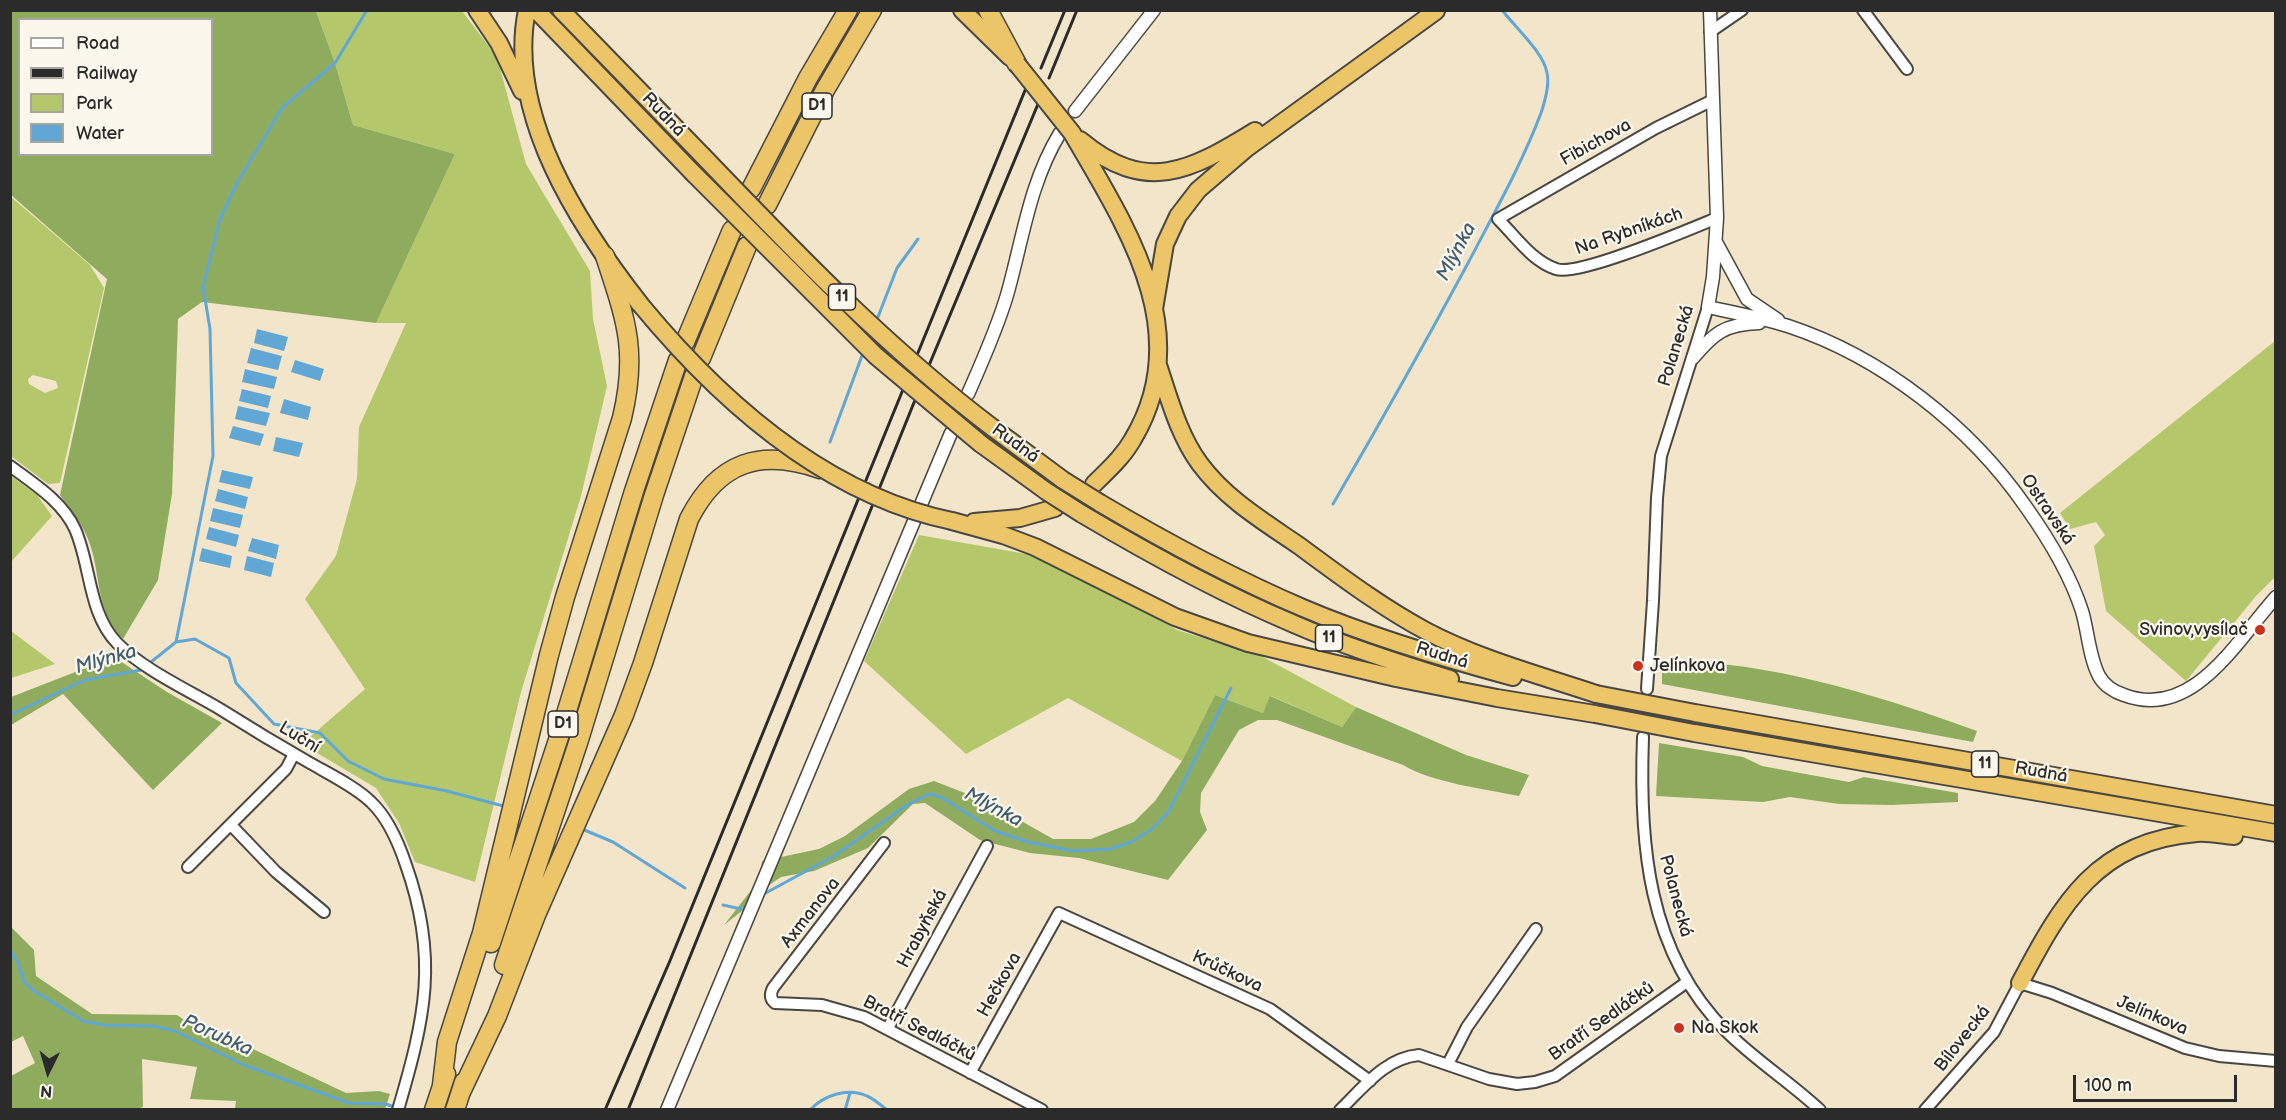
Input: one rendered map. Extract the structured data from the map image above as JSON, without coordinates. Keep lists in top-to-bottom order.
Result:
{
  "streets": {
    "highway": ["D1", "Rudná", "11"],
    "street": [
      "Fibichova",
      "Na Rybníkách",
      "Polanecká",
      "Ostravská",
      "Luční",
      "Axmanova",
      "Hrabyňská",
      "Krůčkova",
      "Hečkova",
      "Jelínkova",
      "Bratří Sedláčků",
      "Bílovecká"
    ]
  },
  "crossings": [
    ["Fibichova", "Na Rybníkách"],
    ["Fibichova", "Polanecká"],
    ["Na Rybníkách", "Polanecká"],
    ["Polanecká", "Ostravská"],
    ["Polanecká", "Bratří Sedláčků"],
    ["Axmanova", "Bratří Sedláčků"],
    ["Hrabyňská", "Bratří Sedláčků"],
    ["Krůčkova", "Hečkova"],
    ["Krůčkova", "Bratří Sedláčků"],
    ["Hečkova", "Bratří Sedláčků"],
    ["Jelínkova", "Bílovecká"]
  ],
  "water": ["Mlýnka", "Porubka"],
  "places": ["Svinov,vysílač", "Jelínkova", "Na Skok"],
  "legend": [
    "Road",
    "Railway",
    "Park",
    "Water"
  ],
  "scale_bar": "100 m",
  "north": "bottom"
}
